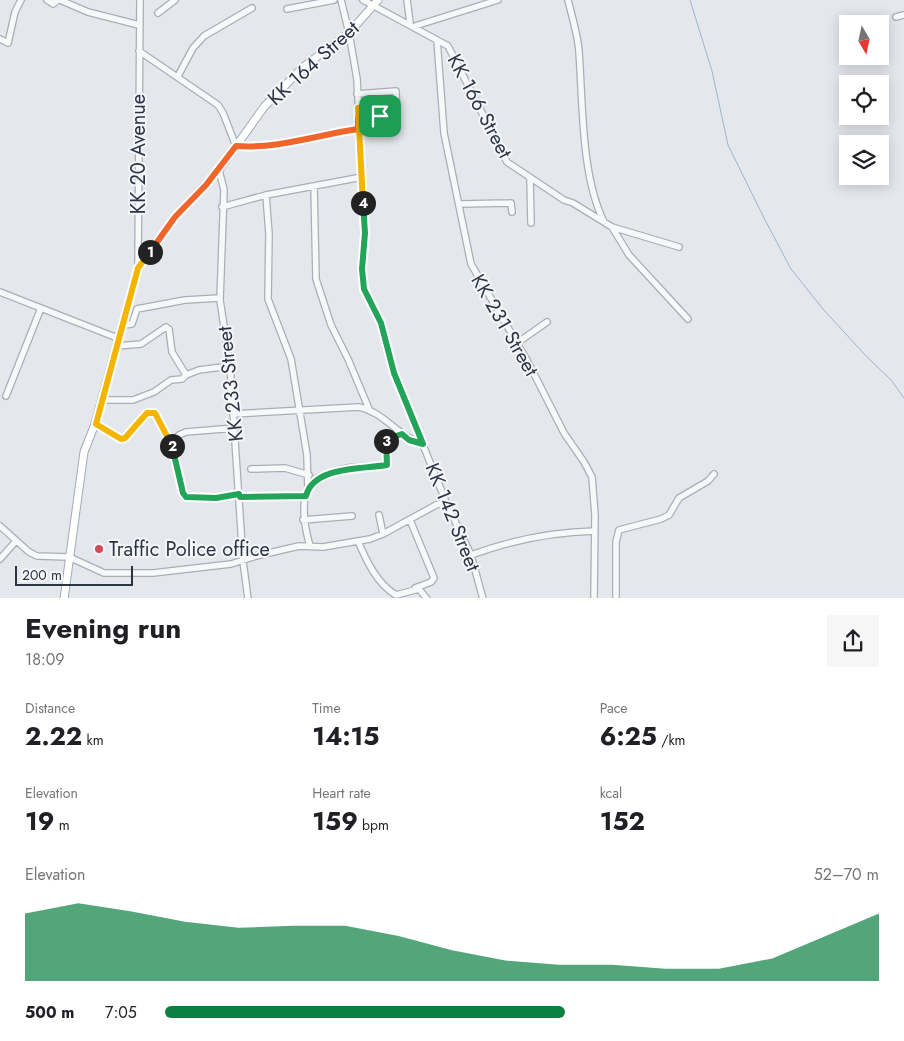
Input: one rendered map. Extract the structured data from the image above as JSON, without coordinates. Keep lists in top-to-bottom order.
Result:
{
  "streets": {
    "main road": ["KK 164 Street", "KK 20 Avenue"],
    "street": [
      "KK 166 Street",
      "KK 231 Street",
      "KK 233 Street",
      "KK 142 Street"
    ]
  },
  "crossings": [
    ["KK 164 Street", "KK 166 Street"],
    ["KK 164 Street", "KK 20 Avenue"],
    ["KK 164 Street", "KK 233 Street"],
    ["KK 164 Street", "KK 142 Street"],
    ["KK 166 Street", "KK 231 Street"]
  ],
  "places": ["Traffic Police office"],
  "scale_bar": "200 m",
  "north": "bottom",
  "page": {
    "pins": [
      "4",
      "1",
      "3",
      "2"
    ],
    "scale": "200 m",
    "heading": ["Evening run", "18:09"],
    "stats": [
      ["Distance", "2.22 km"],
      ["Time", "14:15"],
      ["Pace", "6:25 /km"],
      ["Elevation", "19 m"],
      ["Heart rate", "159 bpm"],
      ["kcal", "152"]
    ],
    "chart": ["Elevation", "52–70 m"],
    "list": [
      {
        "name": "500 m",
        "note": "7:05"
      }
    ]
  }
}
